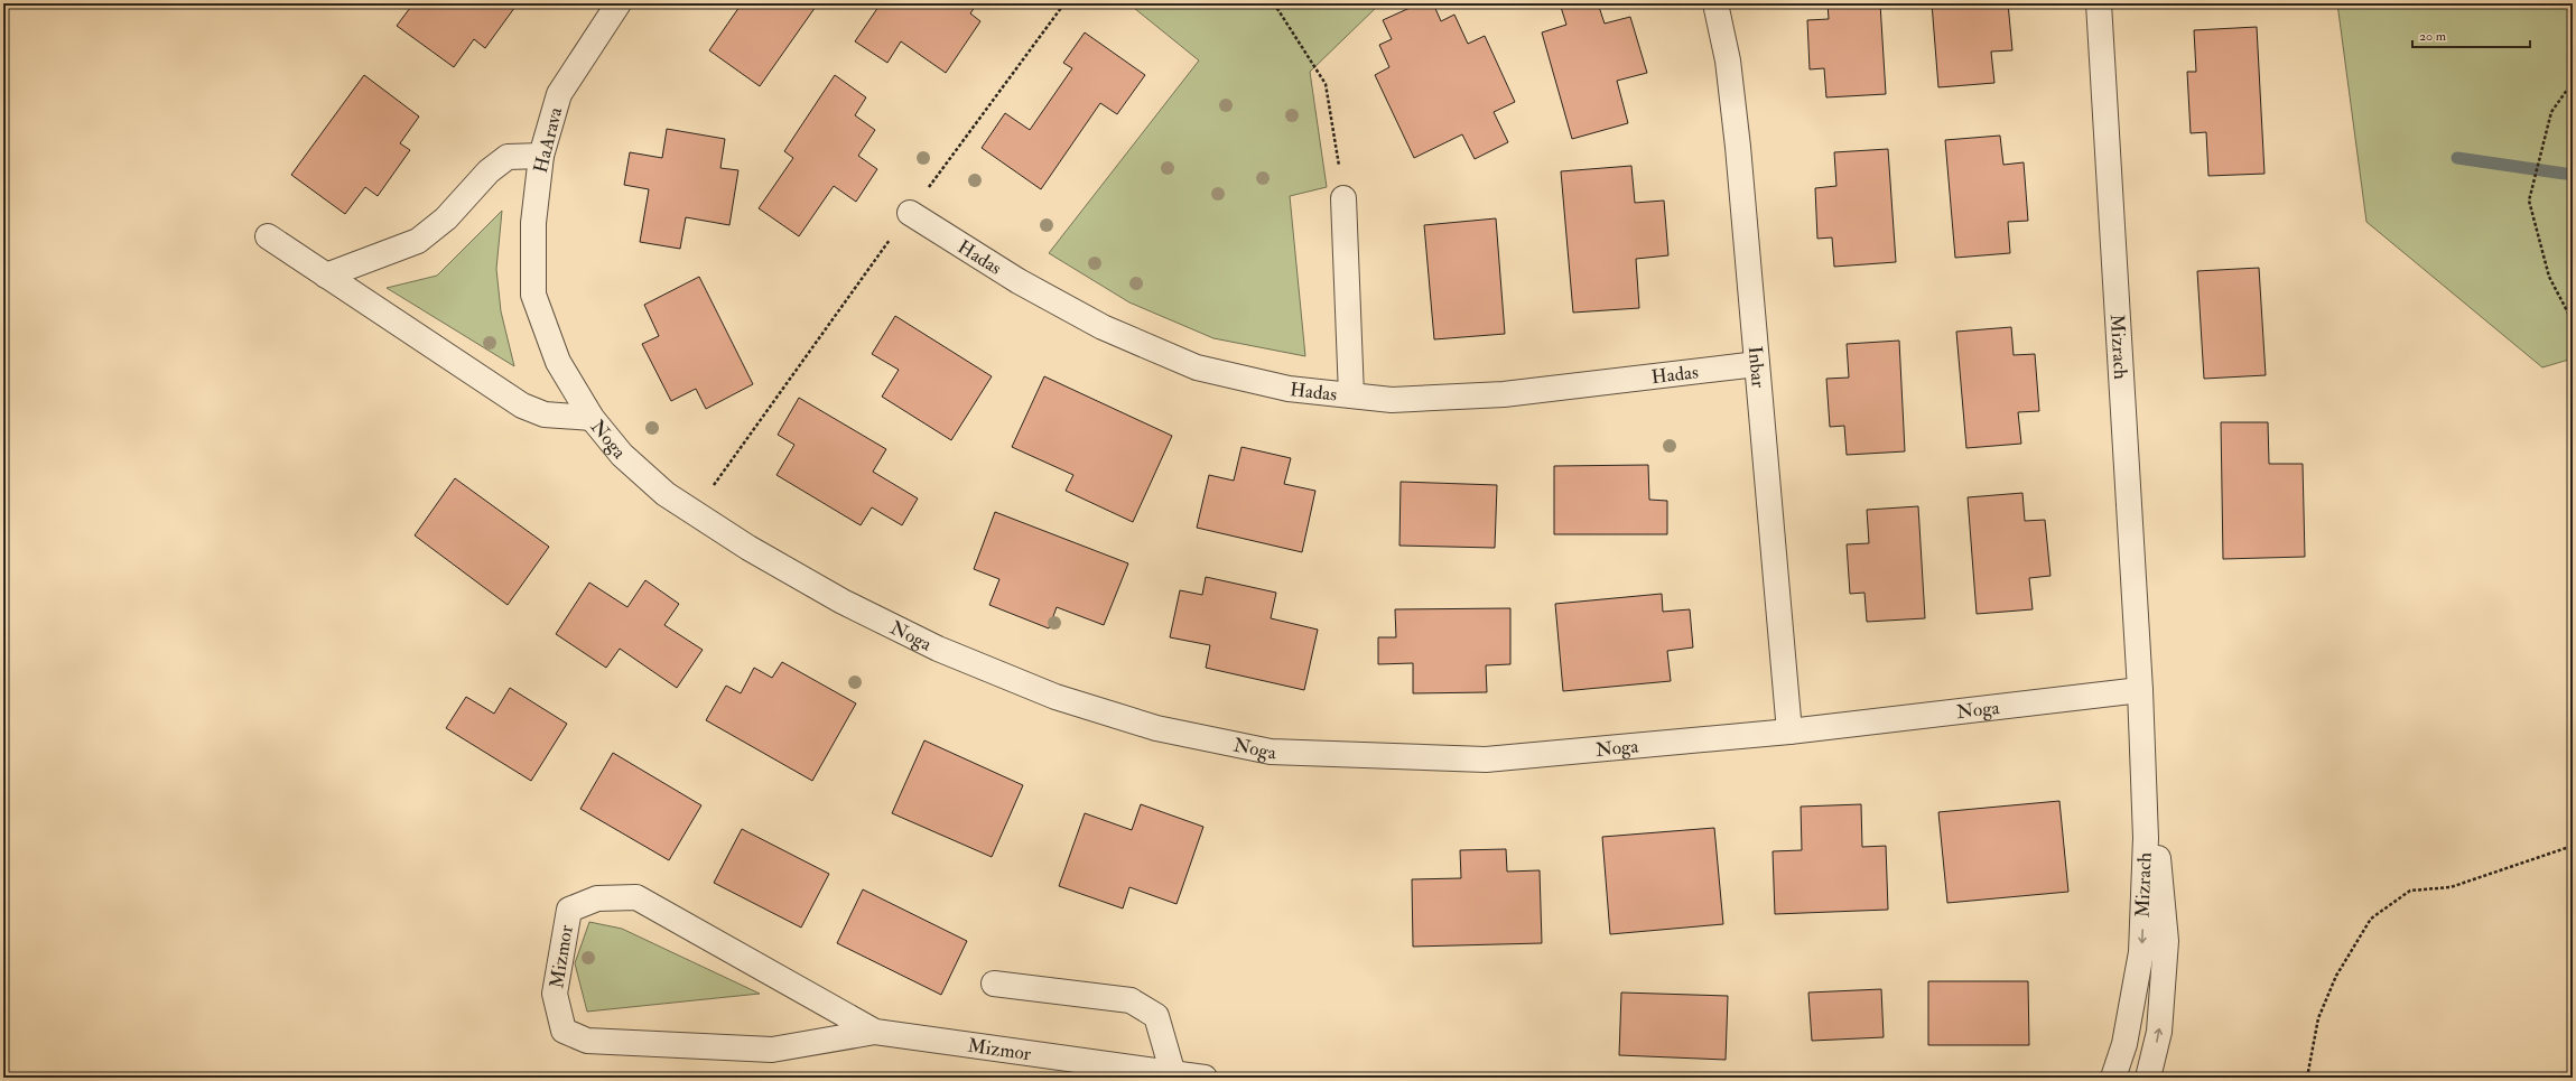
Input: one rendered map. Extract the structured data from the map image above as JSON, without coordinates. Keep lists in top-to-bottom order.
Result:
{
  "streets": {
    "street": [
      "HaArava",
      "Hadas",
      "Mizrach",
      "Inbar",
      "Noga",
      "Mizmor"
    ]
  },
  "crossings": [
    ["HaArava", "Noga"],
    ["Hadas", "Inbar"],
    ["Mizrach", "Noga"],
    ["Inbar", "Noga"]
  ],
  "scale_bar": "20 m"
}
